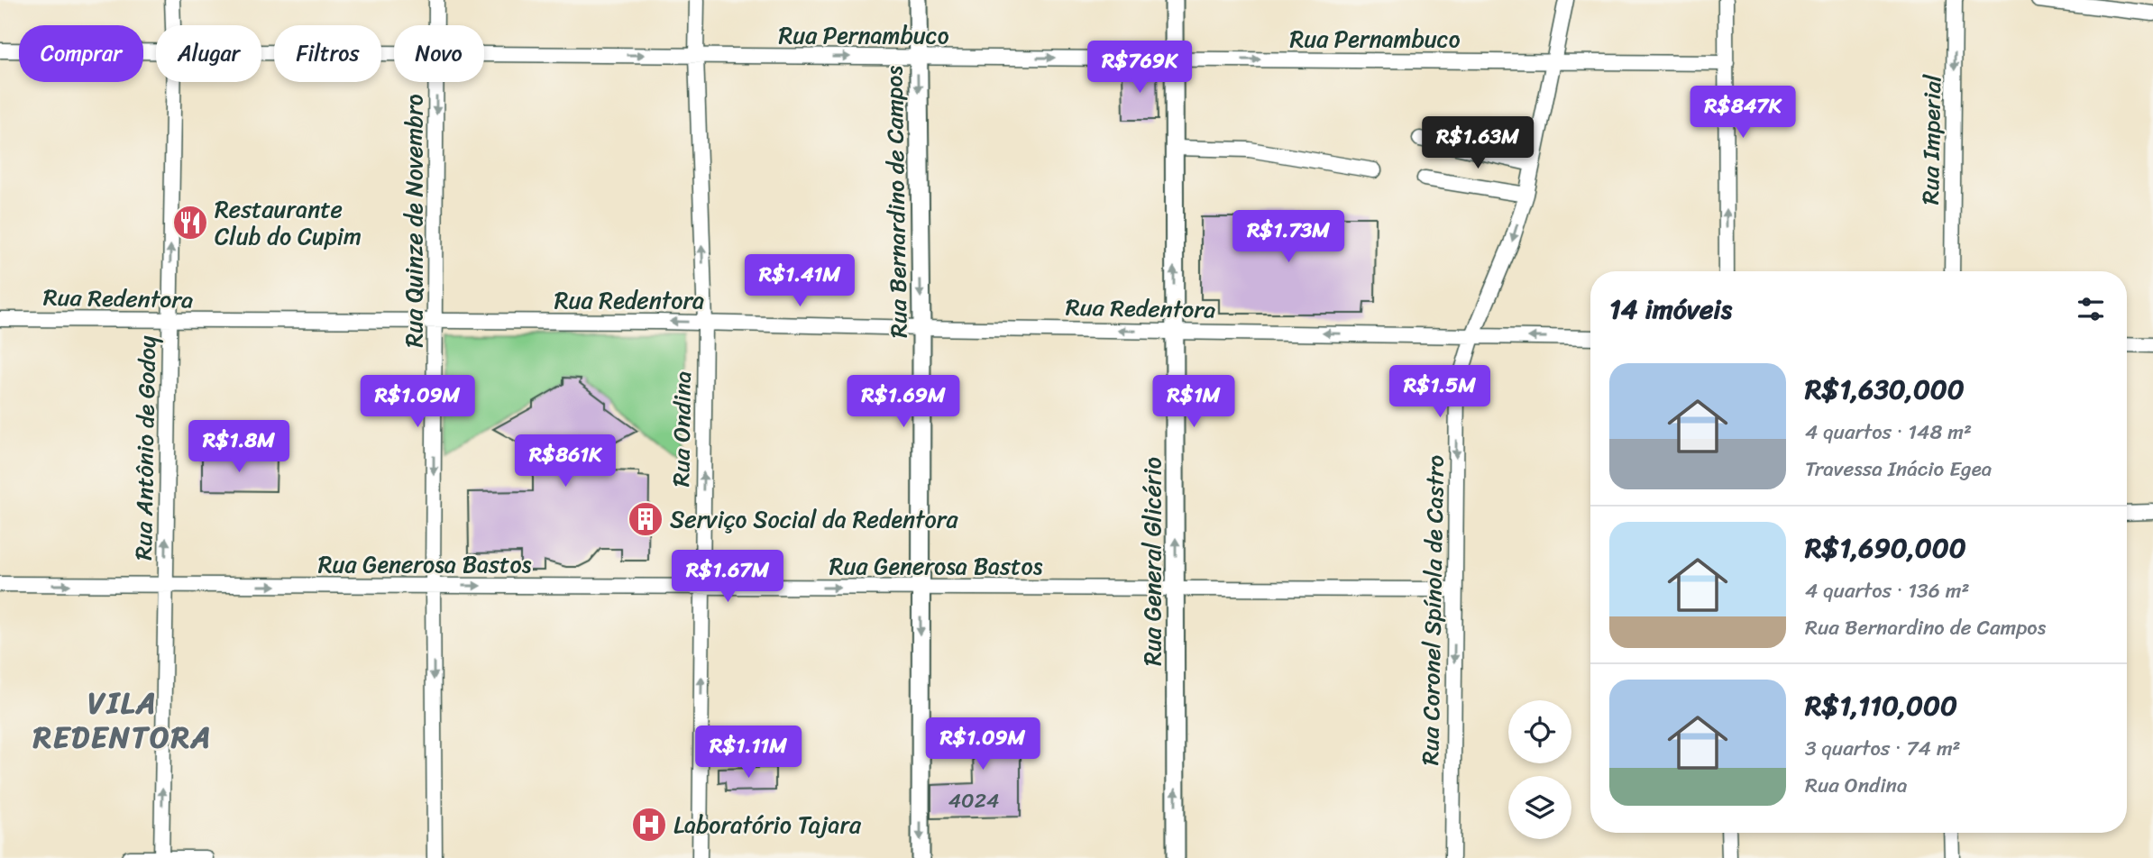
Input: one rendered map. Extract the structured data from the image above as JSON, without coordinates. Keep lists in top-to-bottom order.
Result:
{
  "streets": {
    "street": [
      "Rua Pernambuco",
      "Rua Imperial",
      "Rua Bernardino de Campos",
      "Rua Quinze de Novembro",
      "Rua Redentora",
      "Rua Ondina",
      "Rua Antônio de Godoy",
      "Rua General Glicério",
      "Rua Generosa Bastos",
      "Rua Coronel Spínola de Castro"
    ]
  },
  "crossings": [
    ["Rua Pernambuco", "Rua Bernardino de Campos"],
    ["Rua Pernambuco", "Rua Ondina"],
    ["Rua Pernambuco", "Rua General Glicério"],
    ["Rua Pernambuco", "Rua Coronel Spínola de Castro"],
    ["Rua Bernardino de Campos", "Rua Redentora"],
    ["Rua Bernardino de Campos", "Rua Generosa Bastos"],
    ["Rua Quinze de Novembro", "Rua Redentora"],
    ["Rua Quinze de Novembro", "Rua Generosa Bastos"],
    ["Rua Redentora", "Rua Ondina"],
    ["Rua Redentora", "Rua Antônio de Godoy"],
    ["Rua Redentora", "Rua General Glicério"],
    ["Rua Redentora", "Rua Coronel Spínola de Castro"],
    ["Rua Ondina", "Rua Generosa Bastos"],
    ["Rua Antônio de Godoy", "Rua Generosa Bastos"],
    ["Rua General Glicério", "Rua Generosa Bastos"],
    ["Rua Generosa Bastos", "Rua Coronel Spínola de Castro"]
  ],
  "one_way": [
    "Rua Imperial",
    "Rua Bernardino de Campos",
    "Rua Quinze de Novembro",
    "Rua Redentora",
    "Rua Ondina",
    "Rua Antônio de Godoy",
    "Rua General Glicério",
    "Rua Generosa Bastos",
    "Rua Coronel Spínola de Castro"
  ],
  "districts": ["VILA REDENTORA"],
  "places": {
    "restaurant": ["Restaurante Club do Cupim"],
    "building": ["Serviço Social da Redentora"],
    "hospital": ["Laboratório Tajara"]
  },
  "house_numbers": ["4024"],
  "page": {
    "chip": [
      "Comprar",
      "Alugar",
      "Filtros",
      "Novo"
    ],
    "price": [
      "R$769K",
      "R$847K",
      "R$1.63M",
      "R$1.73M",
      "R$1.41M",
      "R$1.5M",
      "R$1.09M",
      "R$1.69M",
      "R$1M",
      "R$1.8M",
      "R$861K",
      "R$1.67M",
      "R$1.09M",
      "R$1.11M"
    ],
    "heading": "14 imóveis",
    "list": [
      {
        "name": "R$1,630,000",
        "note": "4 quartos · 148 m² · Travessa Inácio Egea"
      },
      {
        "name": "R$1,690,000",
        "note": "4 quartos · 136 m² · Rua Bernardino de Campos"
      },
      {
        "name": "R$1,110,000",
        "note": "3 quartos · 74 m² · Rua Ondina"
      }
    ]
  }
}
